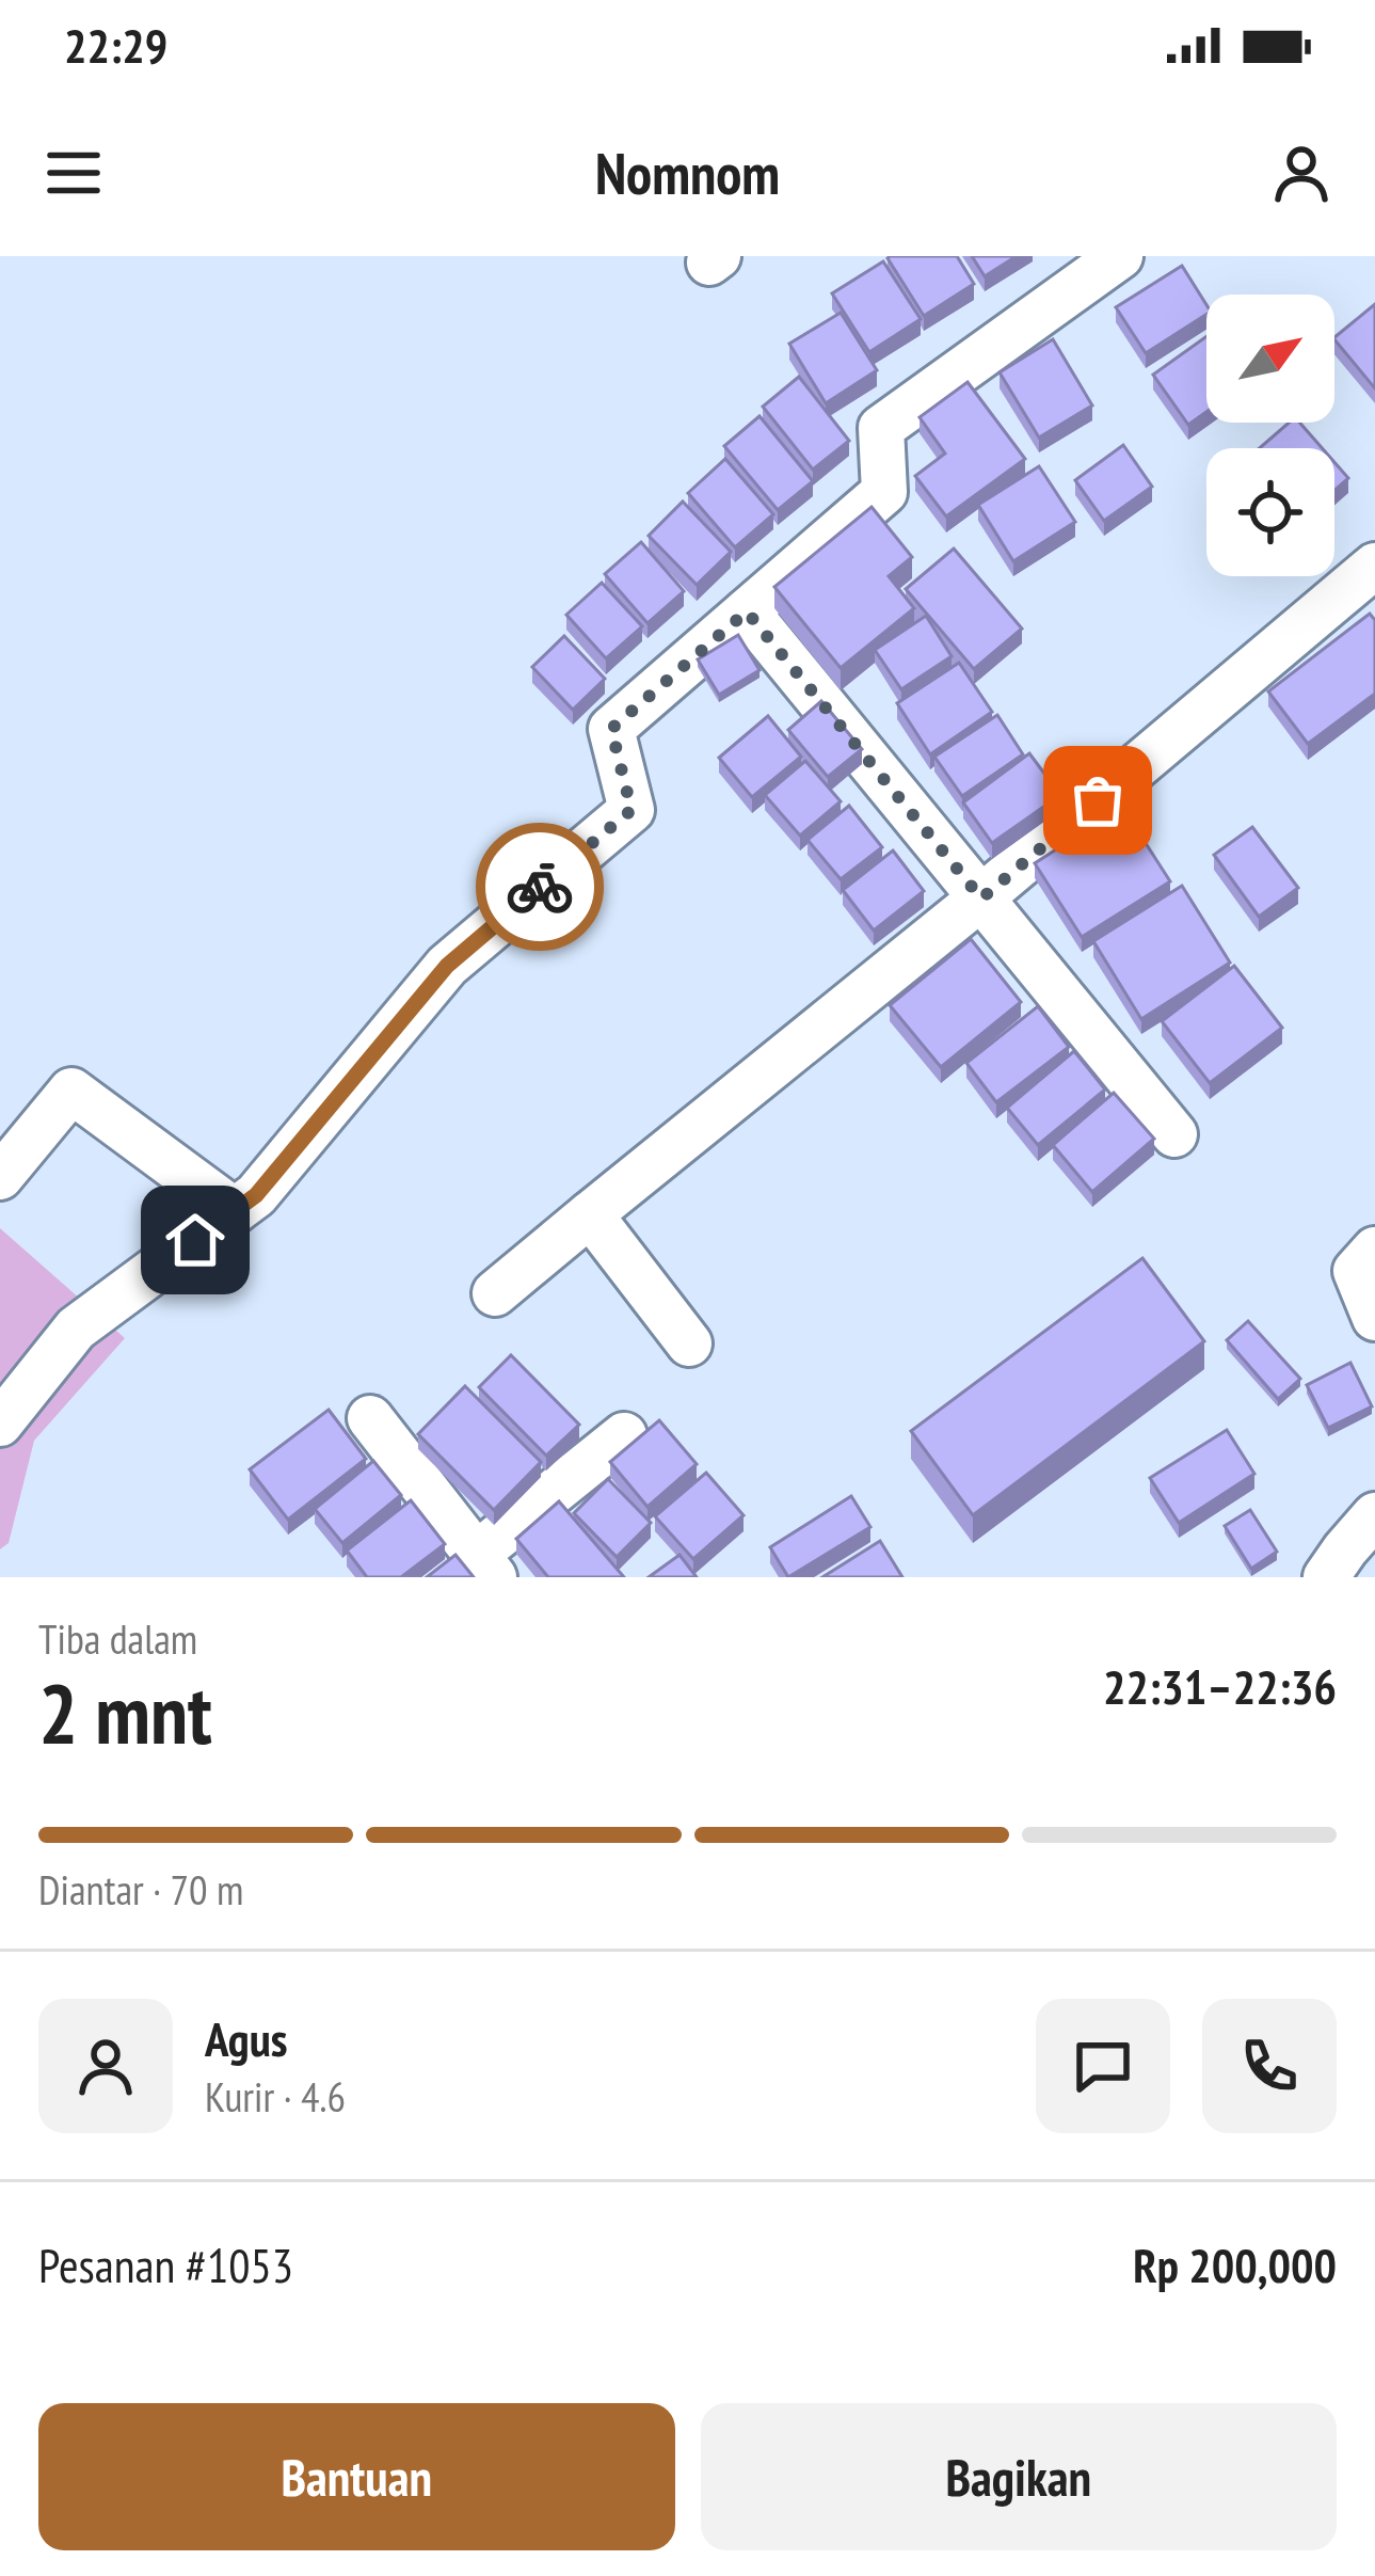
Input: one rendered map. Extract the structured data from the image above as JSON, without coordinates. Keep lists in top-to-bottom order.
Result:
{
  "north": "top right",
  "page": {
    "status": "22:29",
    "header": "Nomnom",
    "heading": ["2 mnt", "Tiba dalam", "22:31–22:36"],
    "panel": [
      "Agus",
      "Kurir · 4.6",
      "Pesanan #1053",
      "Rp 200,000"
    ],
    "bar": "Diantar · 70 m",
    "buttons": ["Bantuan", "Bagikan"]
  }
}
